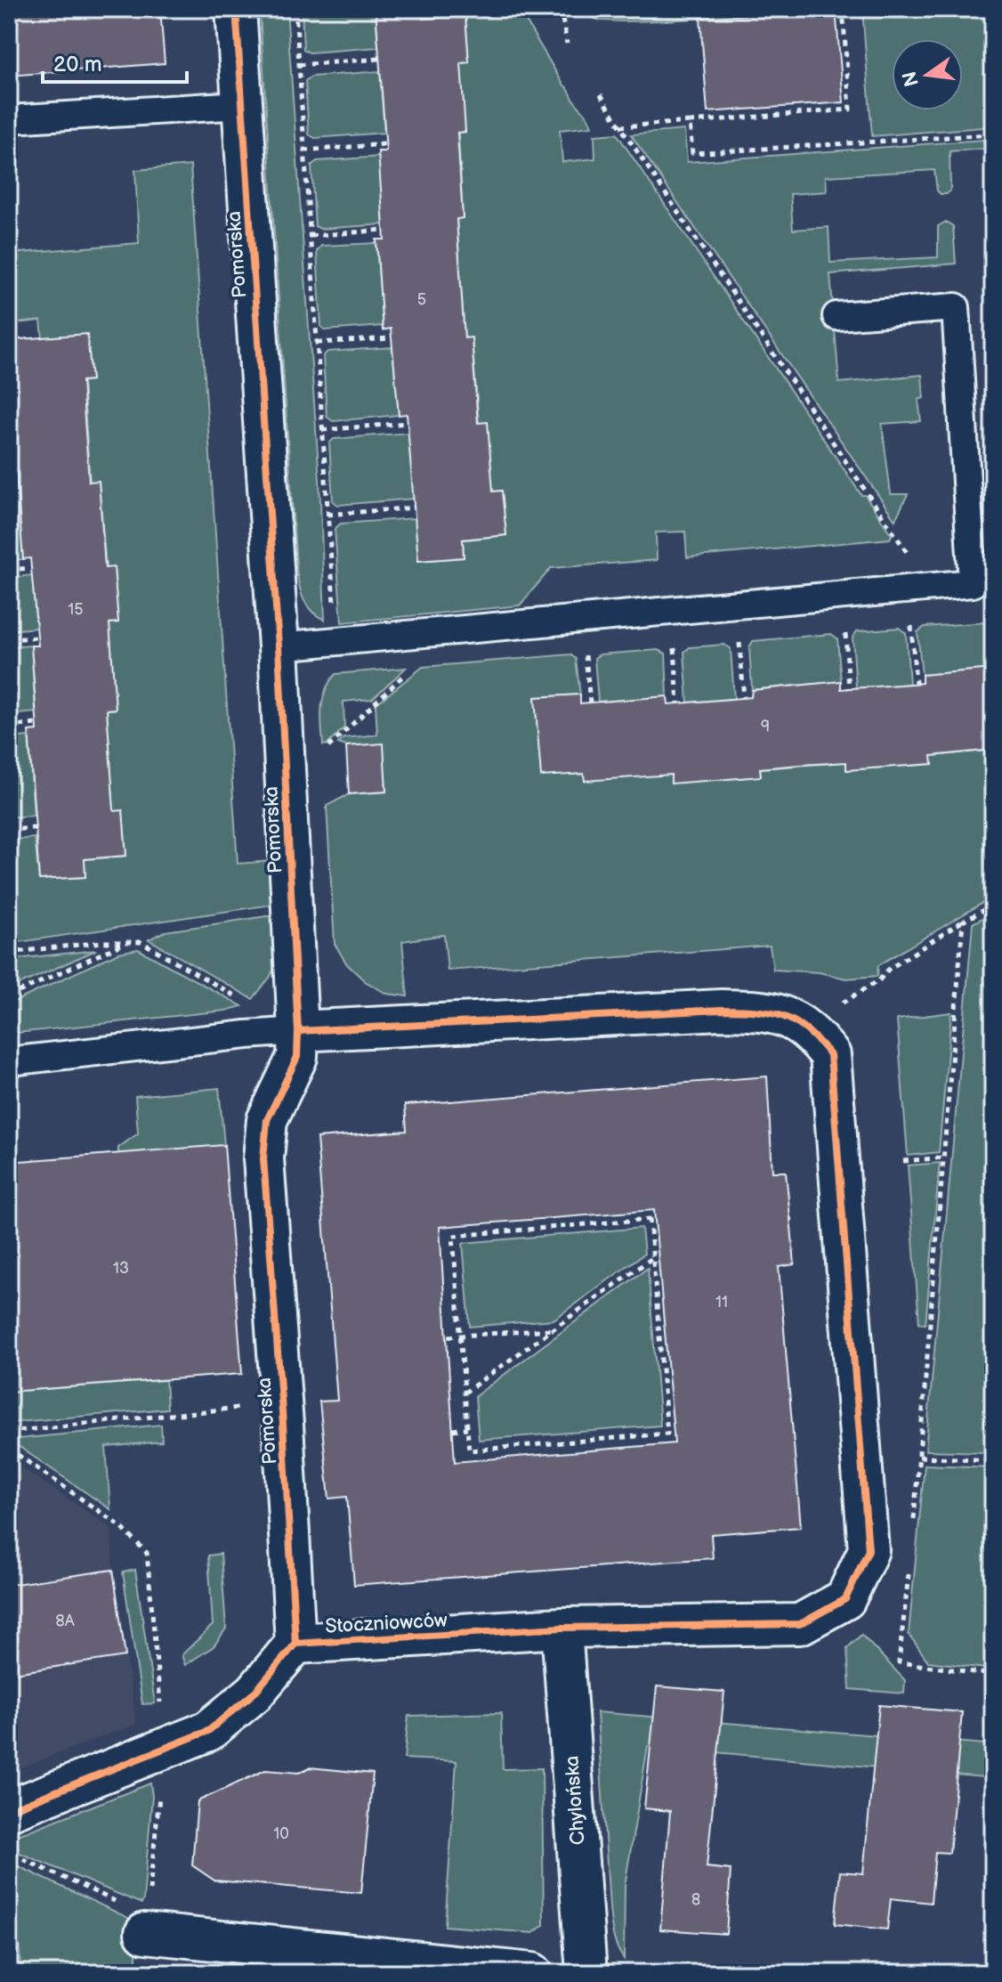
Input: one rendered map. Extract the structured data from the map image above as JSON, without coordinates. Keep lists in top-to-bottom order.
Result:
{
  "streets": {
    "street": ["Pomorska", "Stoczniowców", "Chylońska"]
  },
  "crossings": [
    ["Pomorska", "Stoczniowców"],
    ["Stoczniowców", "Chylońska"]
  ],
  "house_numbers": [
    "5",
    "15",
    "9",
    "13",
    "11",
    "8A",
    "10",
    "8"
  ],
  "scale_bar": "20 m",
  "north": "left"
}
